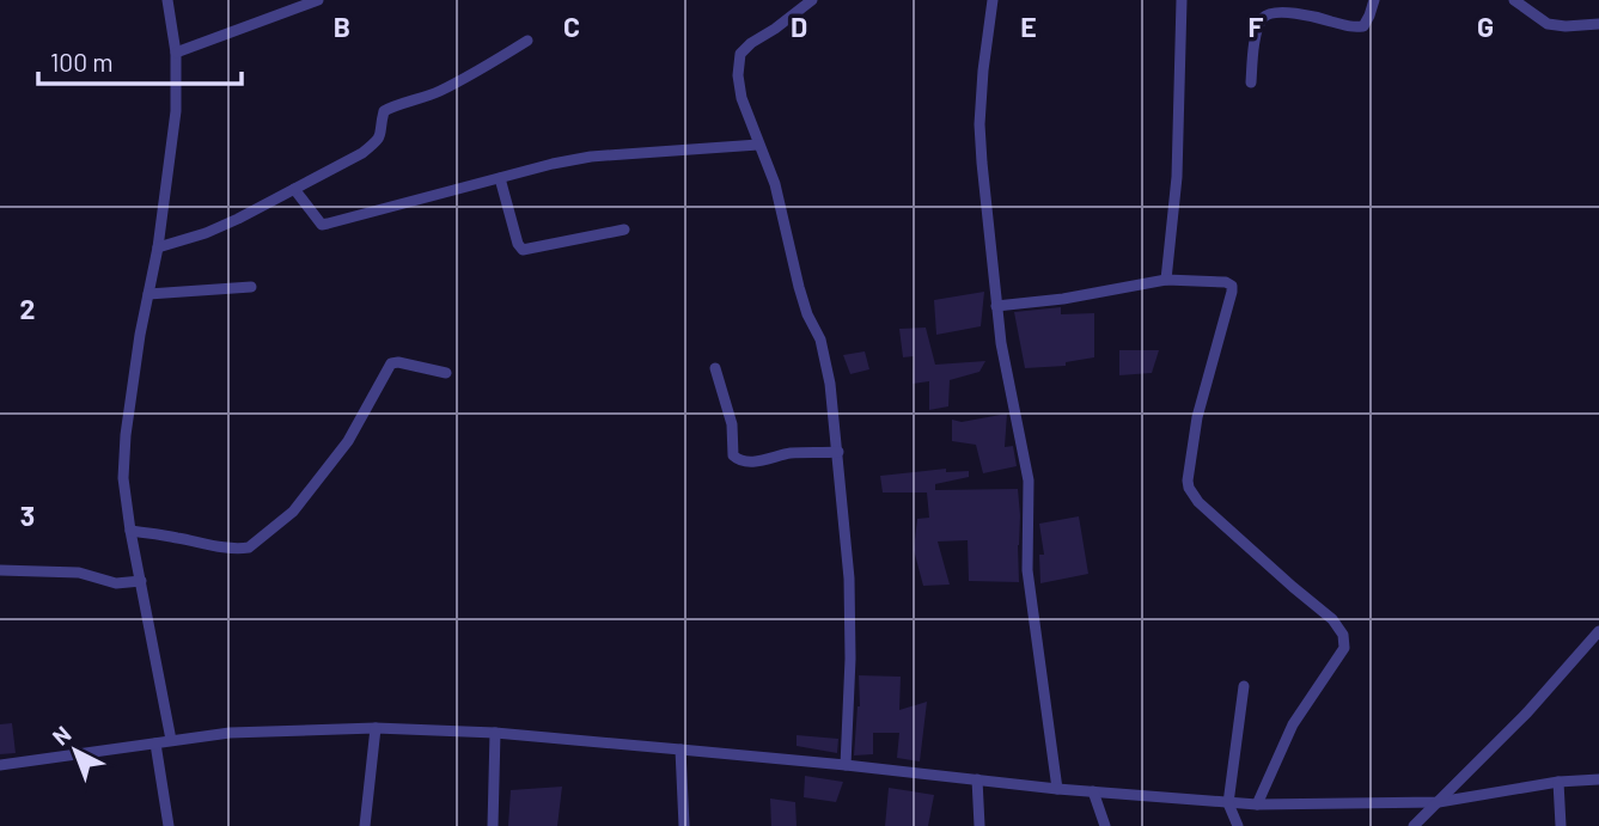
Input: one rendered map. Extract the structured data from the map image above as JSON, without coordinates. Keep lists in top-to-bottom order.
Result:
{
  "scale_bar": "100 m",
  "north": "top left",
  "grid": {
    "columns": [
      "B",
      "C",
      "D",
      "E",
      "F",
      "G"
    ],
    "rows": ["2", "3"]
  }
}
